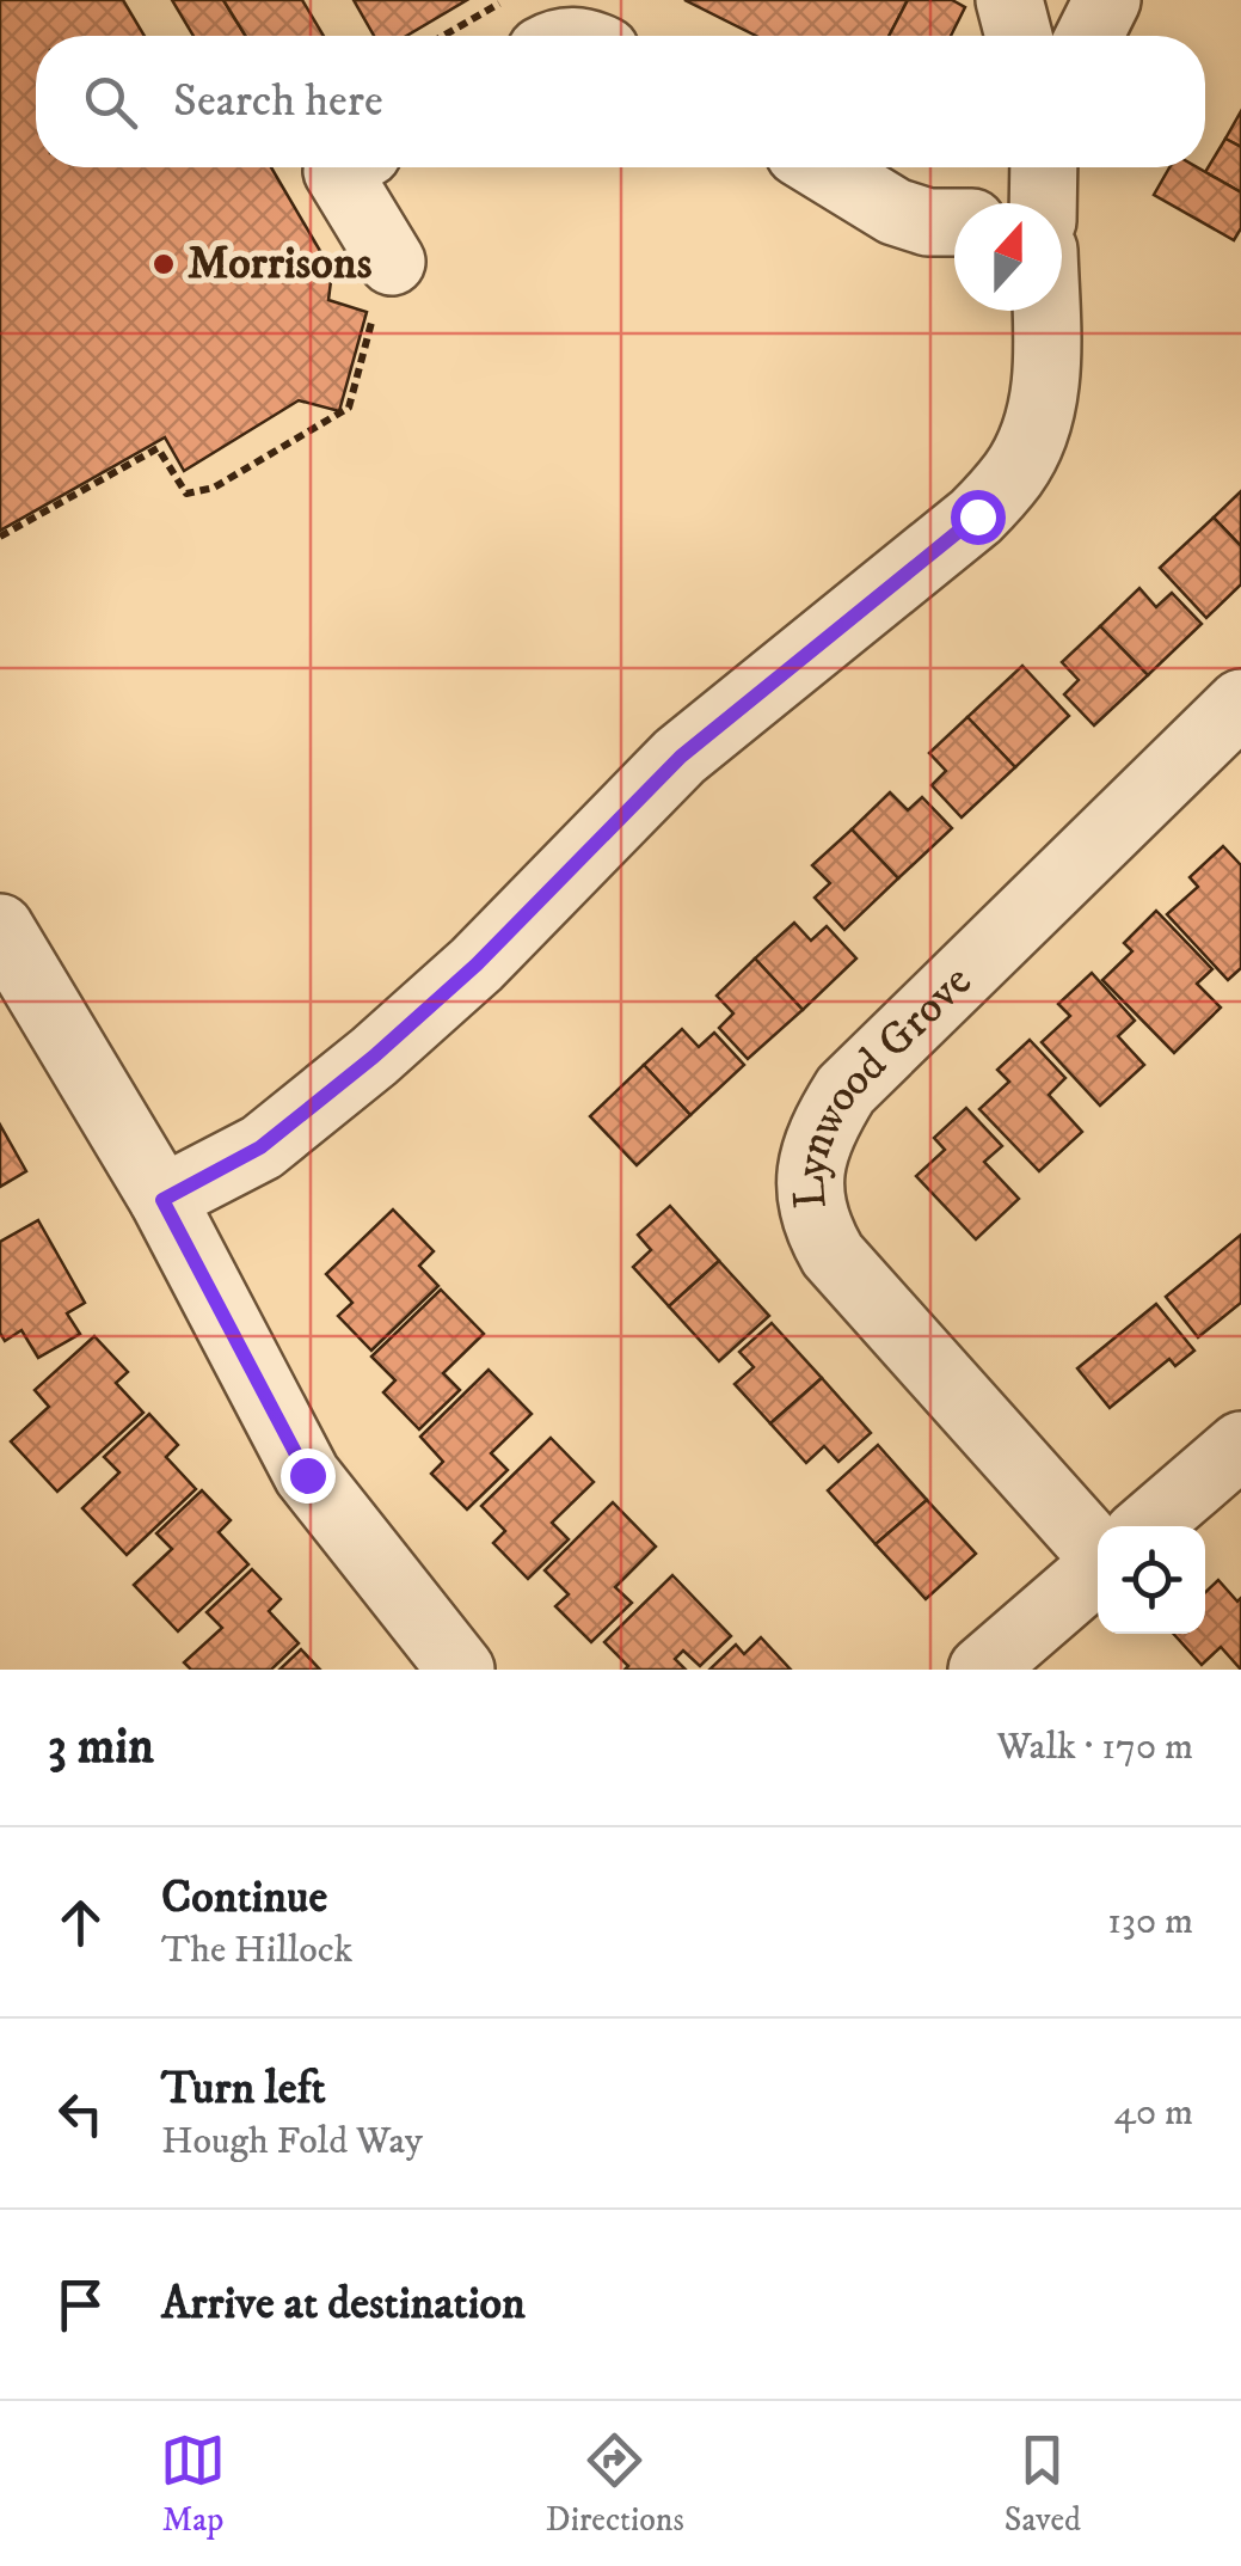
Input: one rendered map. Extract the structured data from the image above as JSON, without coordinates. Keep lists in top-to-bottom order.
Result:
{
  "streets": {
    "street": ["Lynwood Grove"]
  },
  "places": ["Morrisons"],
  "north": "top",
  "page": {
    "search": "Search here",
    "heading": ["3 min", "Walk · 170 m"],
    "list": [
      ["Continue", "The Hillock", "130 m"],
      ["Turn left", "Hough Fold Way", "40 m"],
      "Arrive at destination"
    ],
    "nav": ["Map", "Directions", "Saved"]
  }
}
